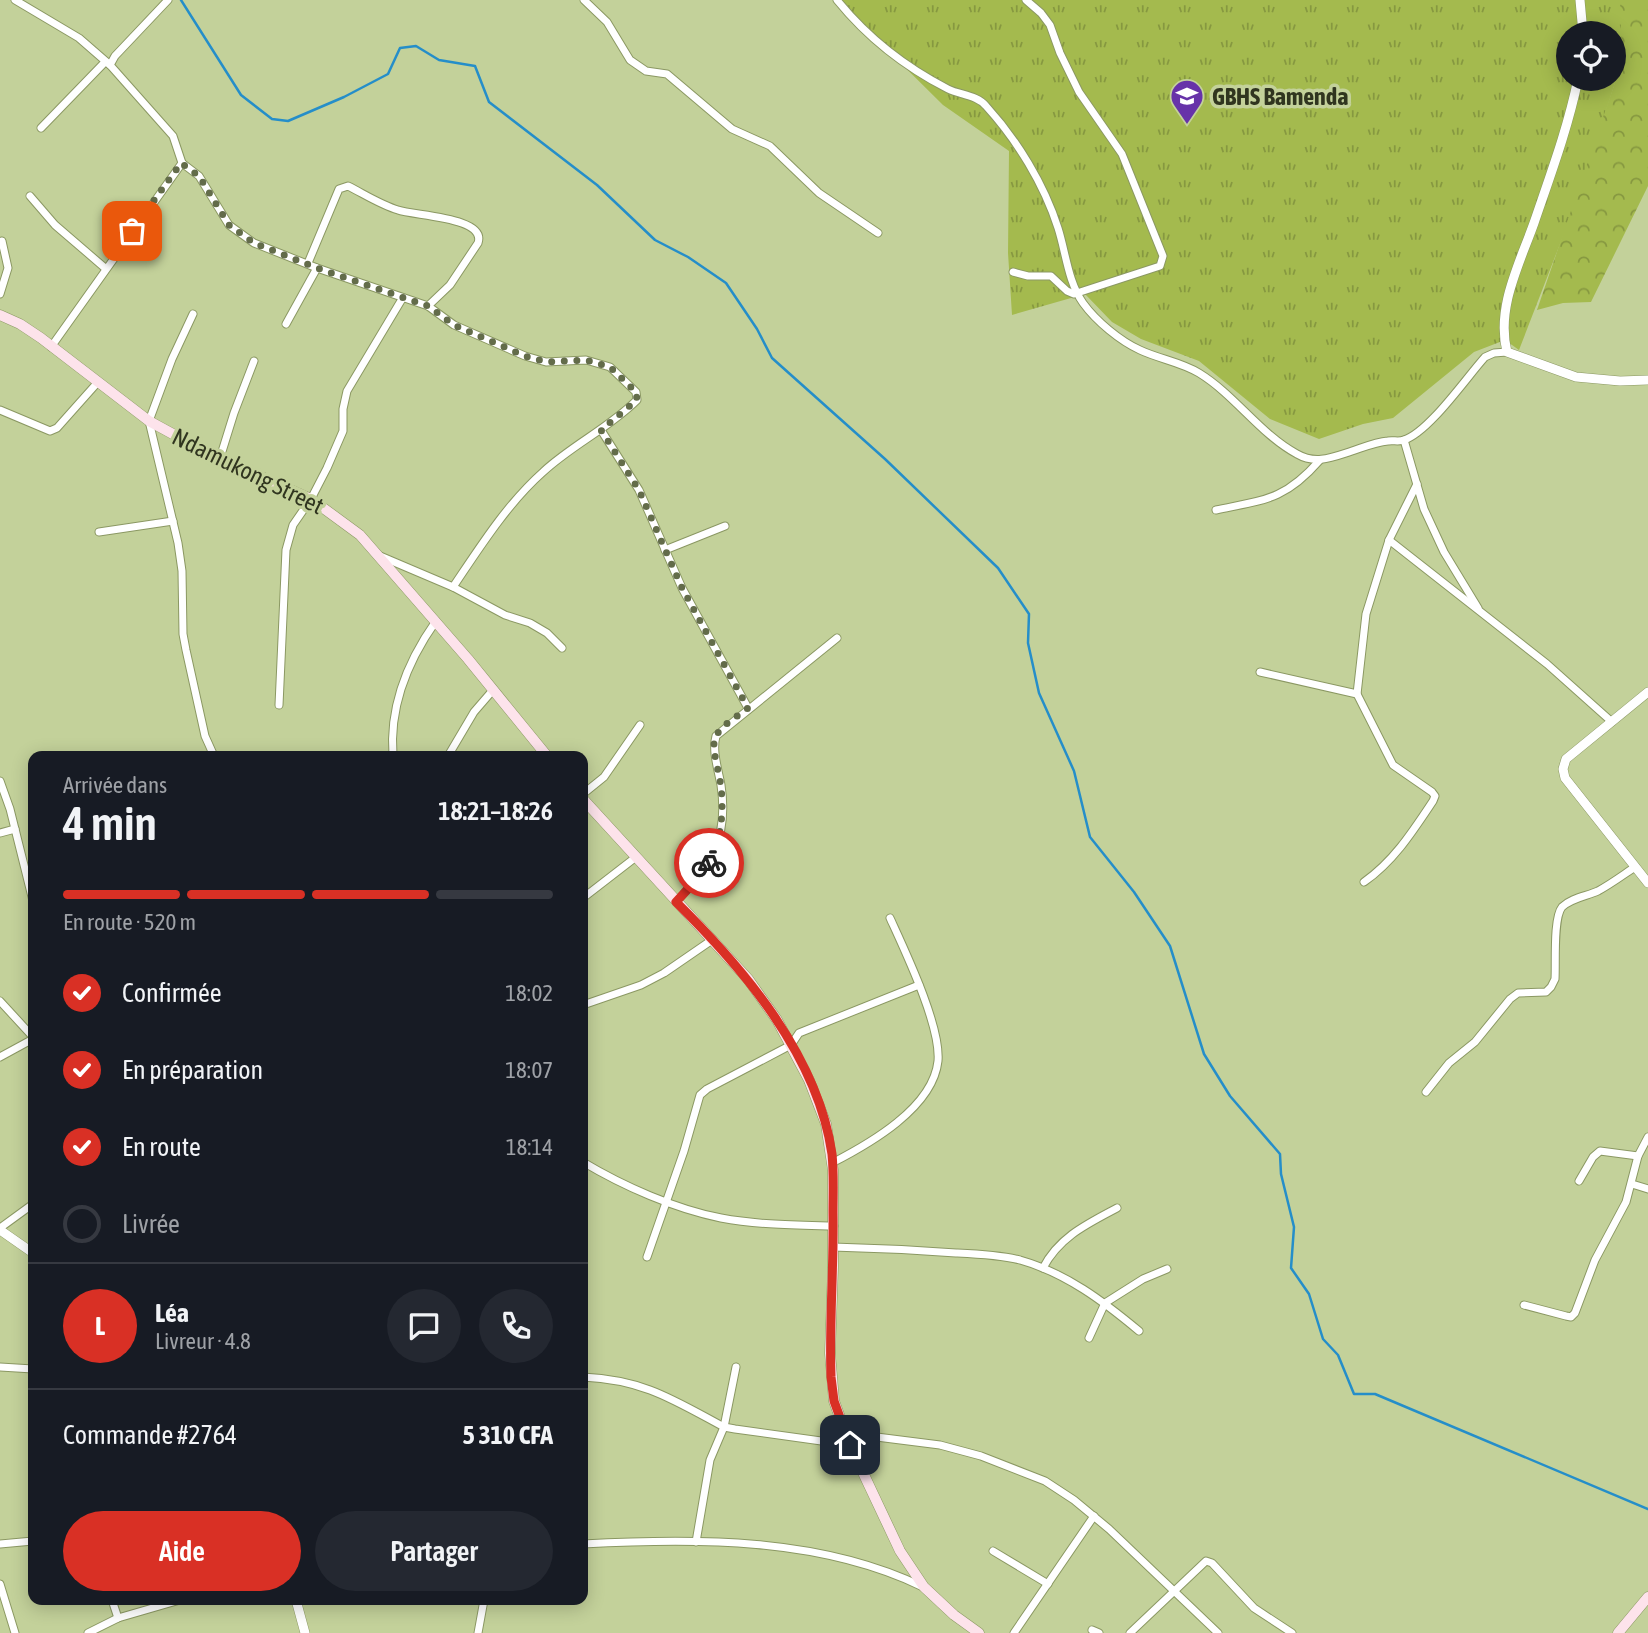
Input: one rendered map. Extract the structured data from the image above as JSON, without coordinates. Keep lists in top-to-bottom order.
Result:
{
  "streets": {
    "main road": ["Ndamukong Street"]
  },
  "places": {
    "school or university": ["GBHS Bamenda"]
  },
  "page": {
    "heading": ["4 min", "Arrivée dans", "18:21–18:26"],
    "panel": [
      "Léa",
      "Livreur · 4.8",
      "Commande #2764",
      "5 310 CFA"
    ],
    "bar": "En route · 520 m",
    "list": [
      ["Confirmée", "18:02"],
      ["En préparation", "18:07"],
      ["En route", "18:14"],
      "Livrée"
    ],
    "round": "L",
    "buttons": ["Aide", "Partager"]
  }
}
